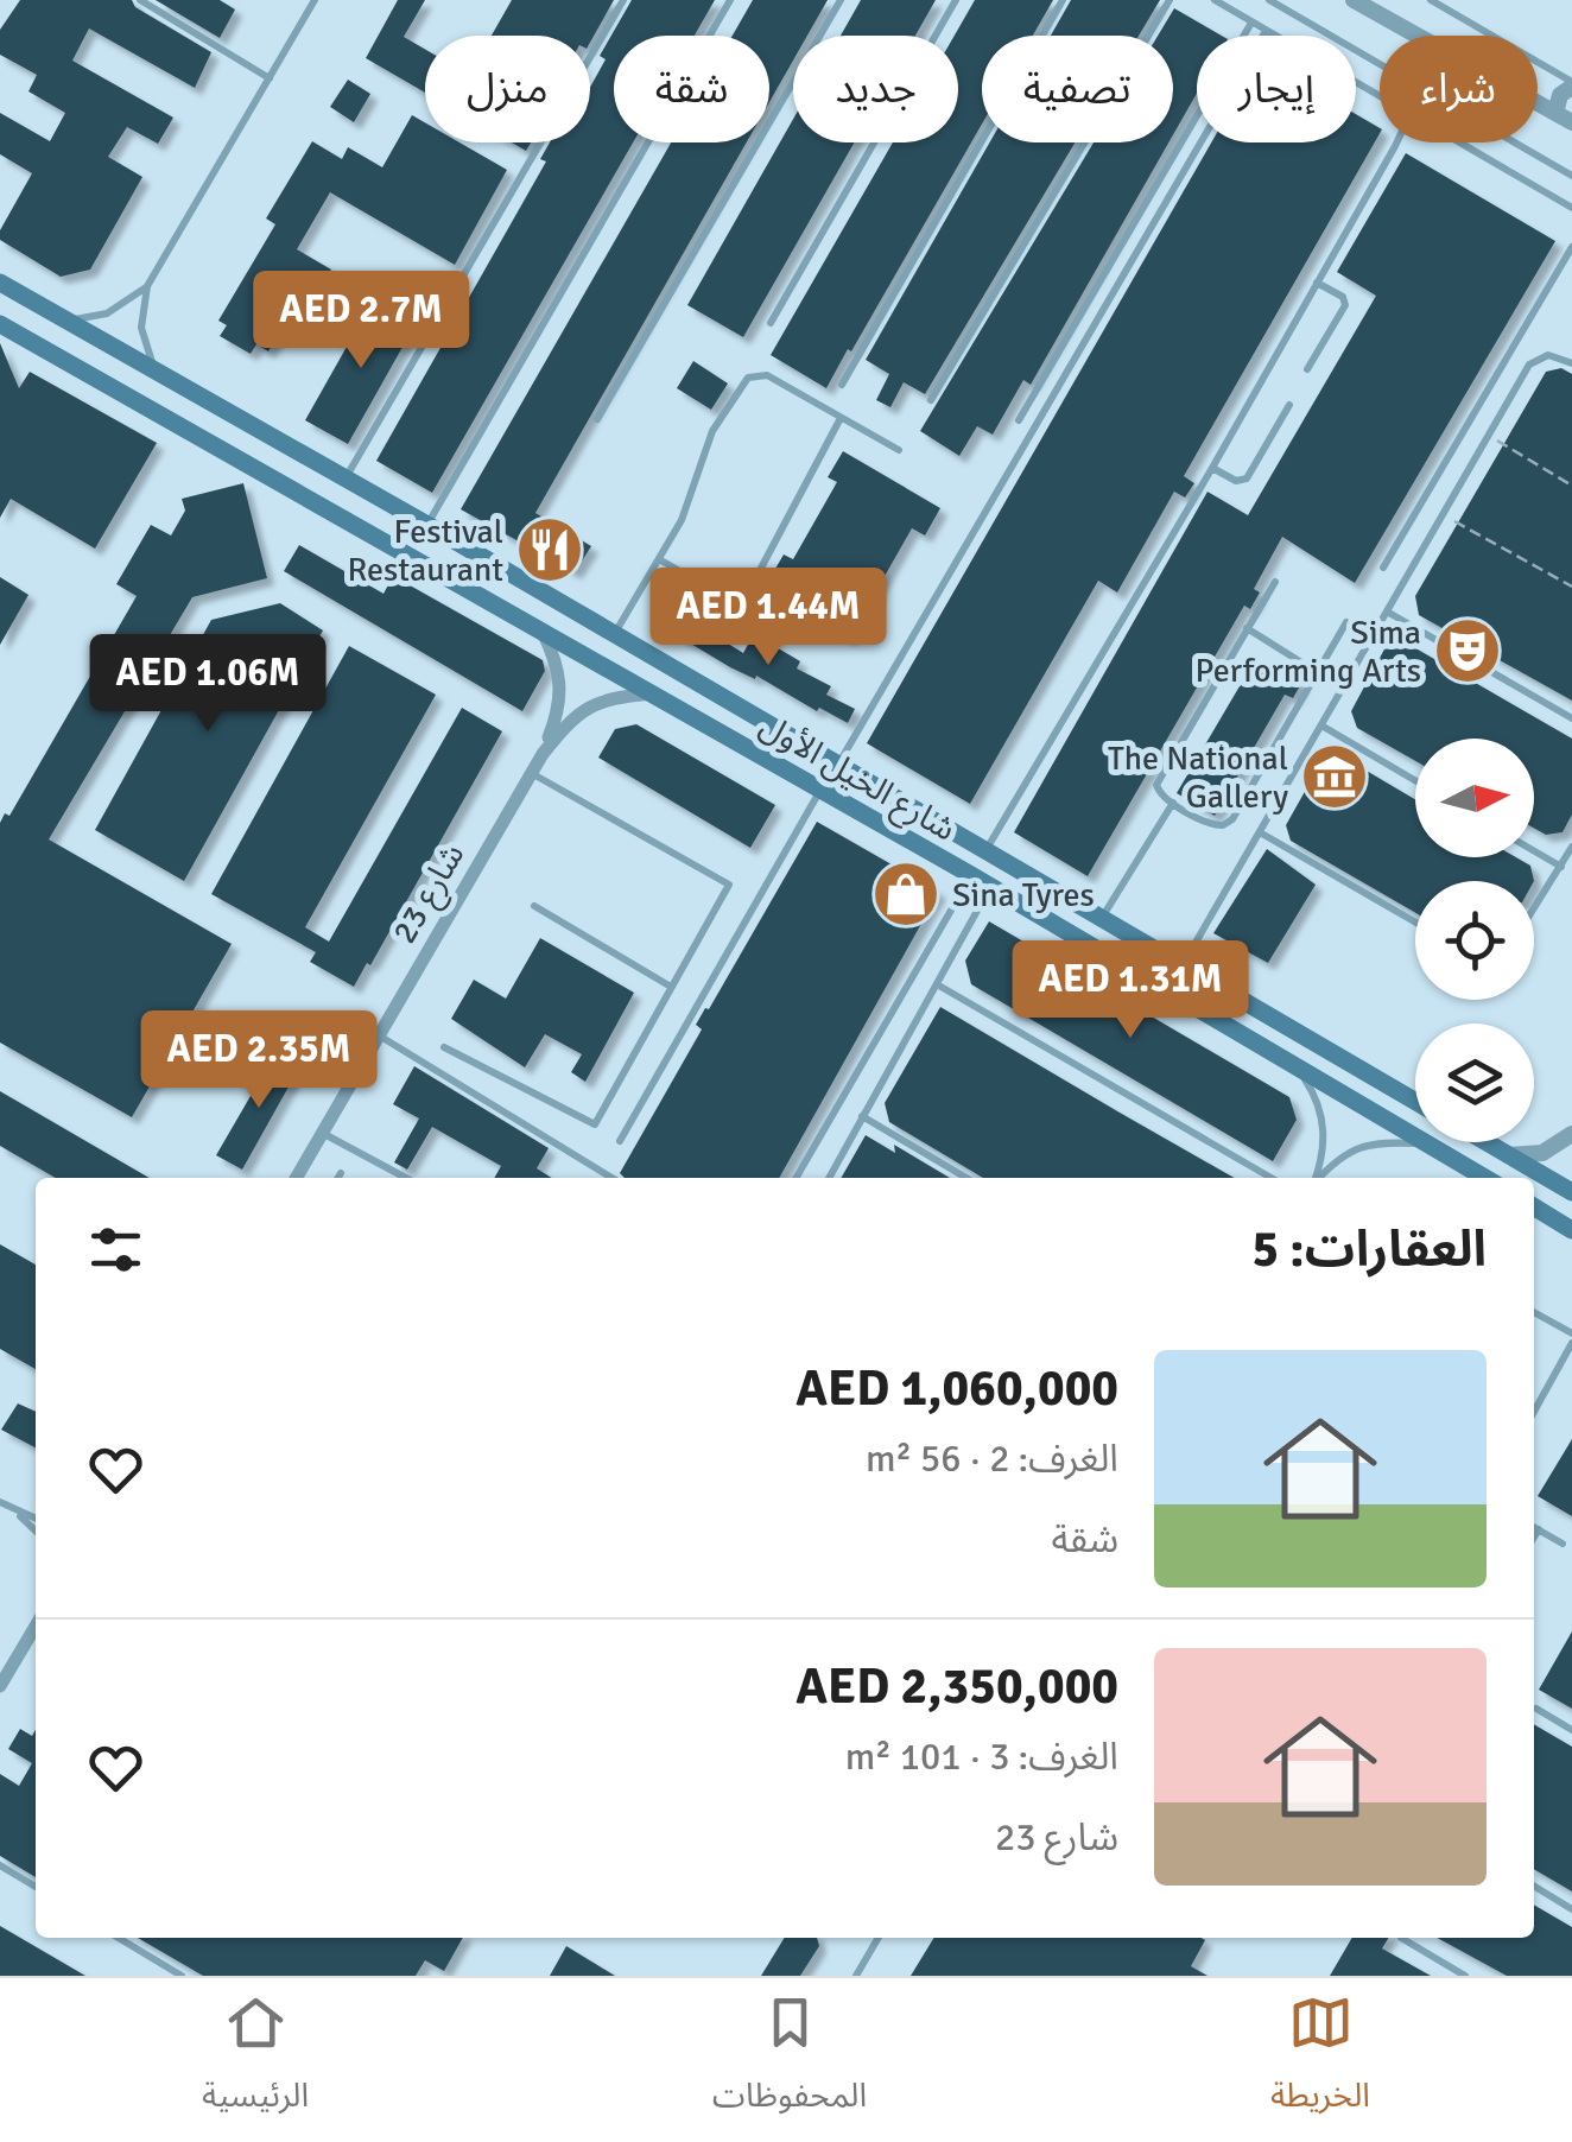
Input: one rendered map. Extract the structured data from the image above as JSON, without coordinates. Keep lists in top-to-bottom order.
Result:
{
  "streets": {
    "main road": ["شارع الخيل الأول"],
    "street": ["شارع 23"]
  },
  "crossings": [
    ["شارع الخيل الأول", "شارع 23"]
  ],
  "places": {
    "restaurant": ["Festival Restaurant"],
    "theatre": ["Sima Performing Arts"],
    "museum": ["The National Gallery"],
    "shop": ["Sina Tyres"]
  },
  "north": "right",
  "page": {
    "chip": [
      "شراء",
      "إيجار",
      "تصفية",
      "جديد",
      "شقة",
      "منزل"
    ],
    "price": [
      "AED 2.7M",
      "AED 1.44M",
      "AED 1.06M",
      "AED 1.31M",
      "AED 2.35M"
    ],
    "heading": "العقارات: 5",
    "list": [
      {
        "name": "AED 1,060,000",
        "note": "الغرف: 2 · 56 m² · شقة"
      },
      {
        "name": "AED 2,350,000",
        "note": "الغرف: 3 · 101 m² · شارع 23"
      }
    ],
    "tabs": ["الخريطة", "المحفوظات", "الرئيسية"]
  }
}
